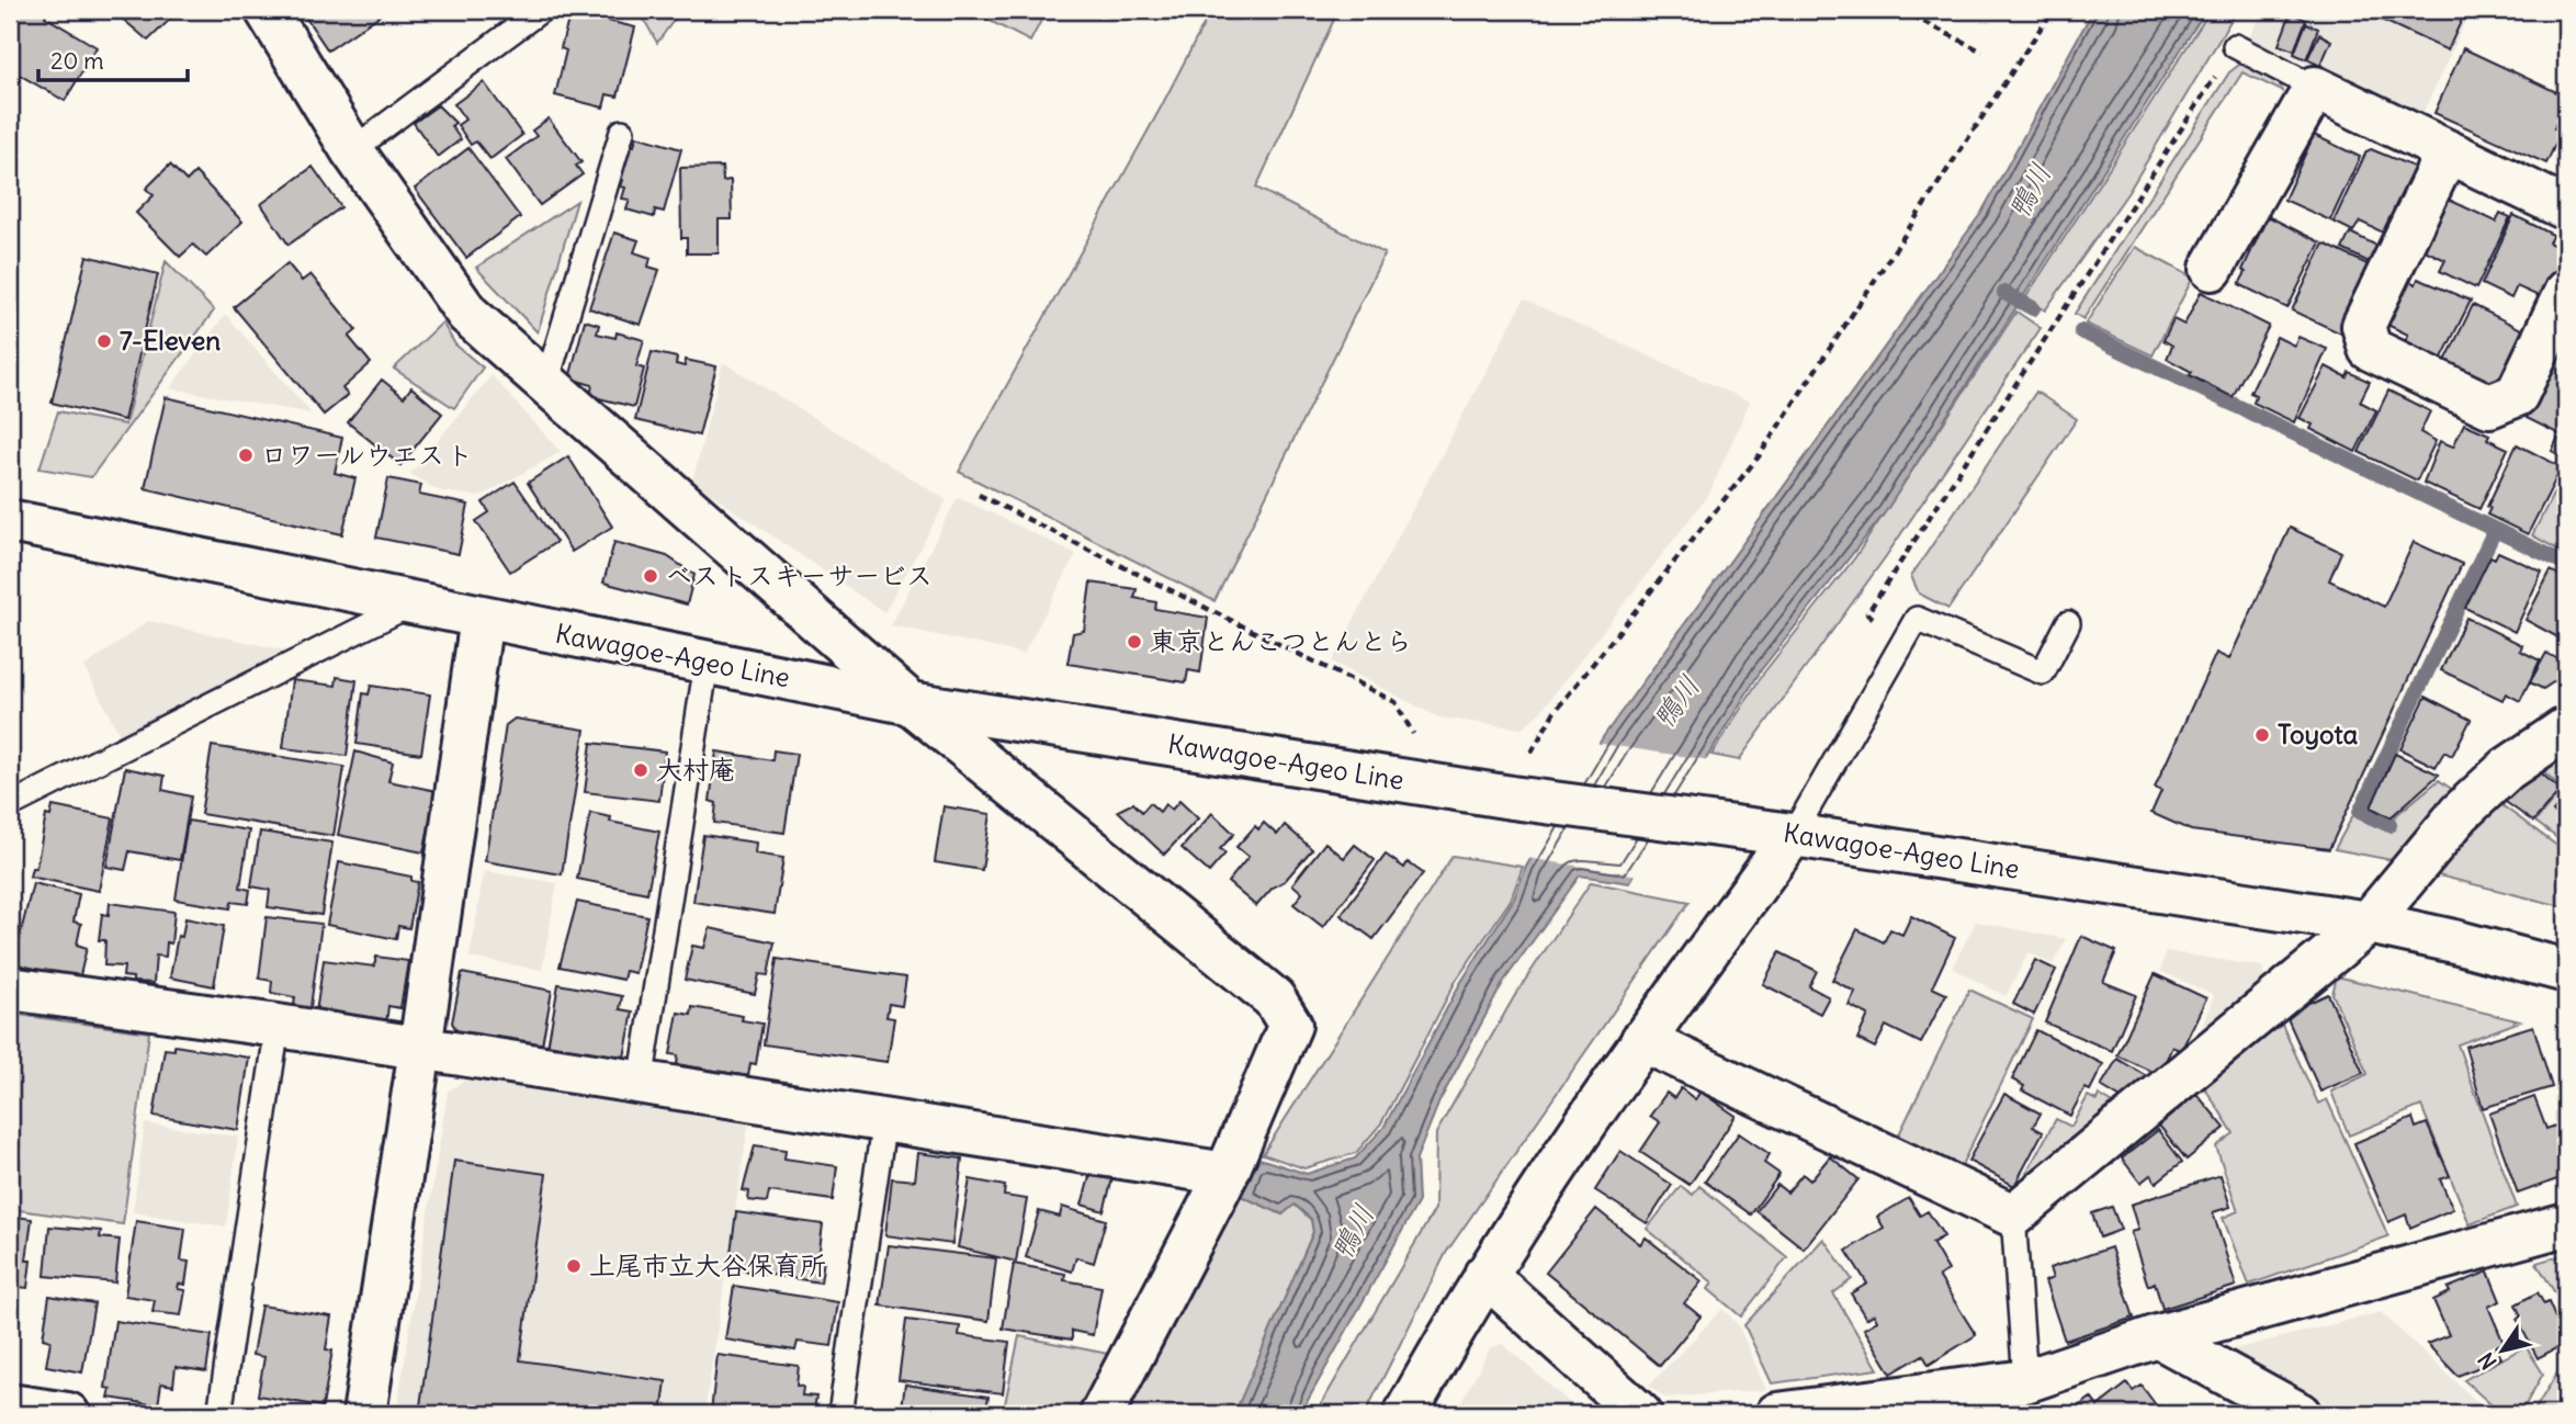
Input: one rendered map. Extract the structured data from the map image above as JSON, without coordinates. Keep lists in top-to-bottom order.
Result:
{
  "streets": {
    "street": ["Kawagoe-Ageo Line"]
  },
  "water": ["鴨川"],
  "places": [
    "7-Eleven",
    "ロワールウエスト",
    "ベストスキーサービス",
    "東京とんこつとんとら",
    "Toyota",
    "大村庵",
    "上尾市立大谷保育所"
  ],
  "scale_bar": "20 m",
  "north": "bottom left"
}
